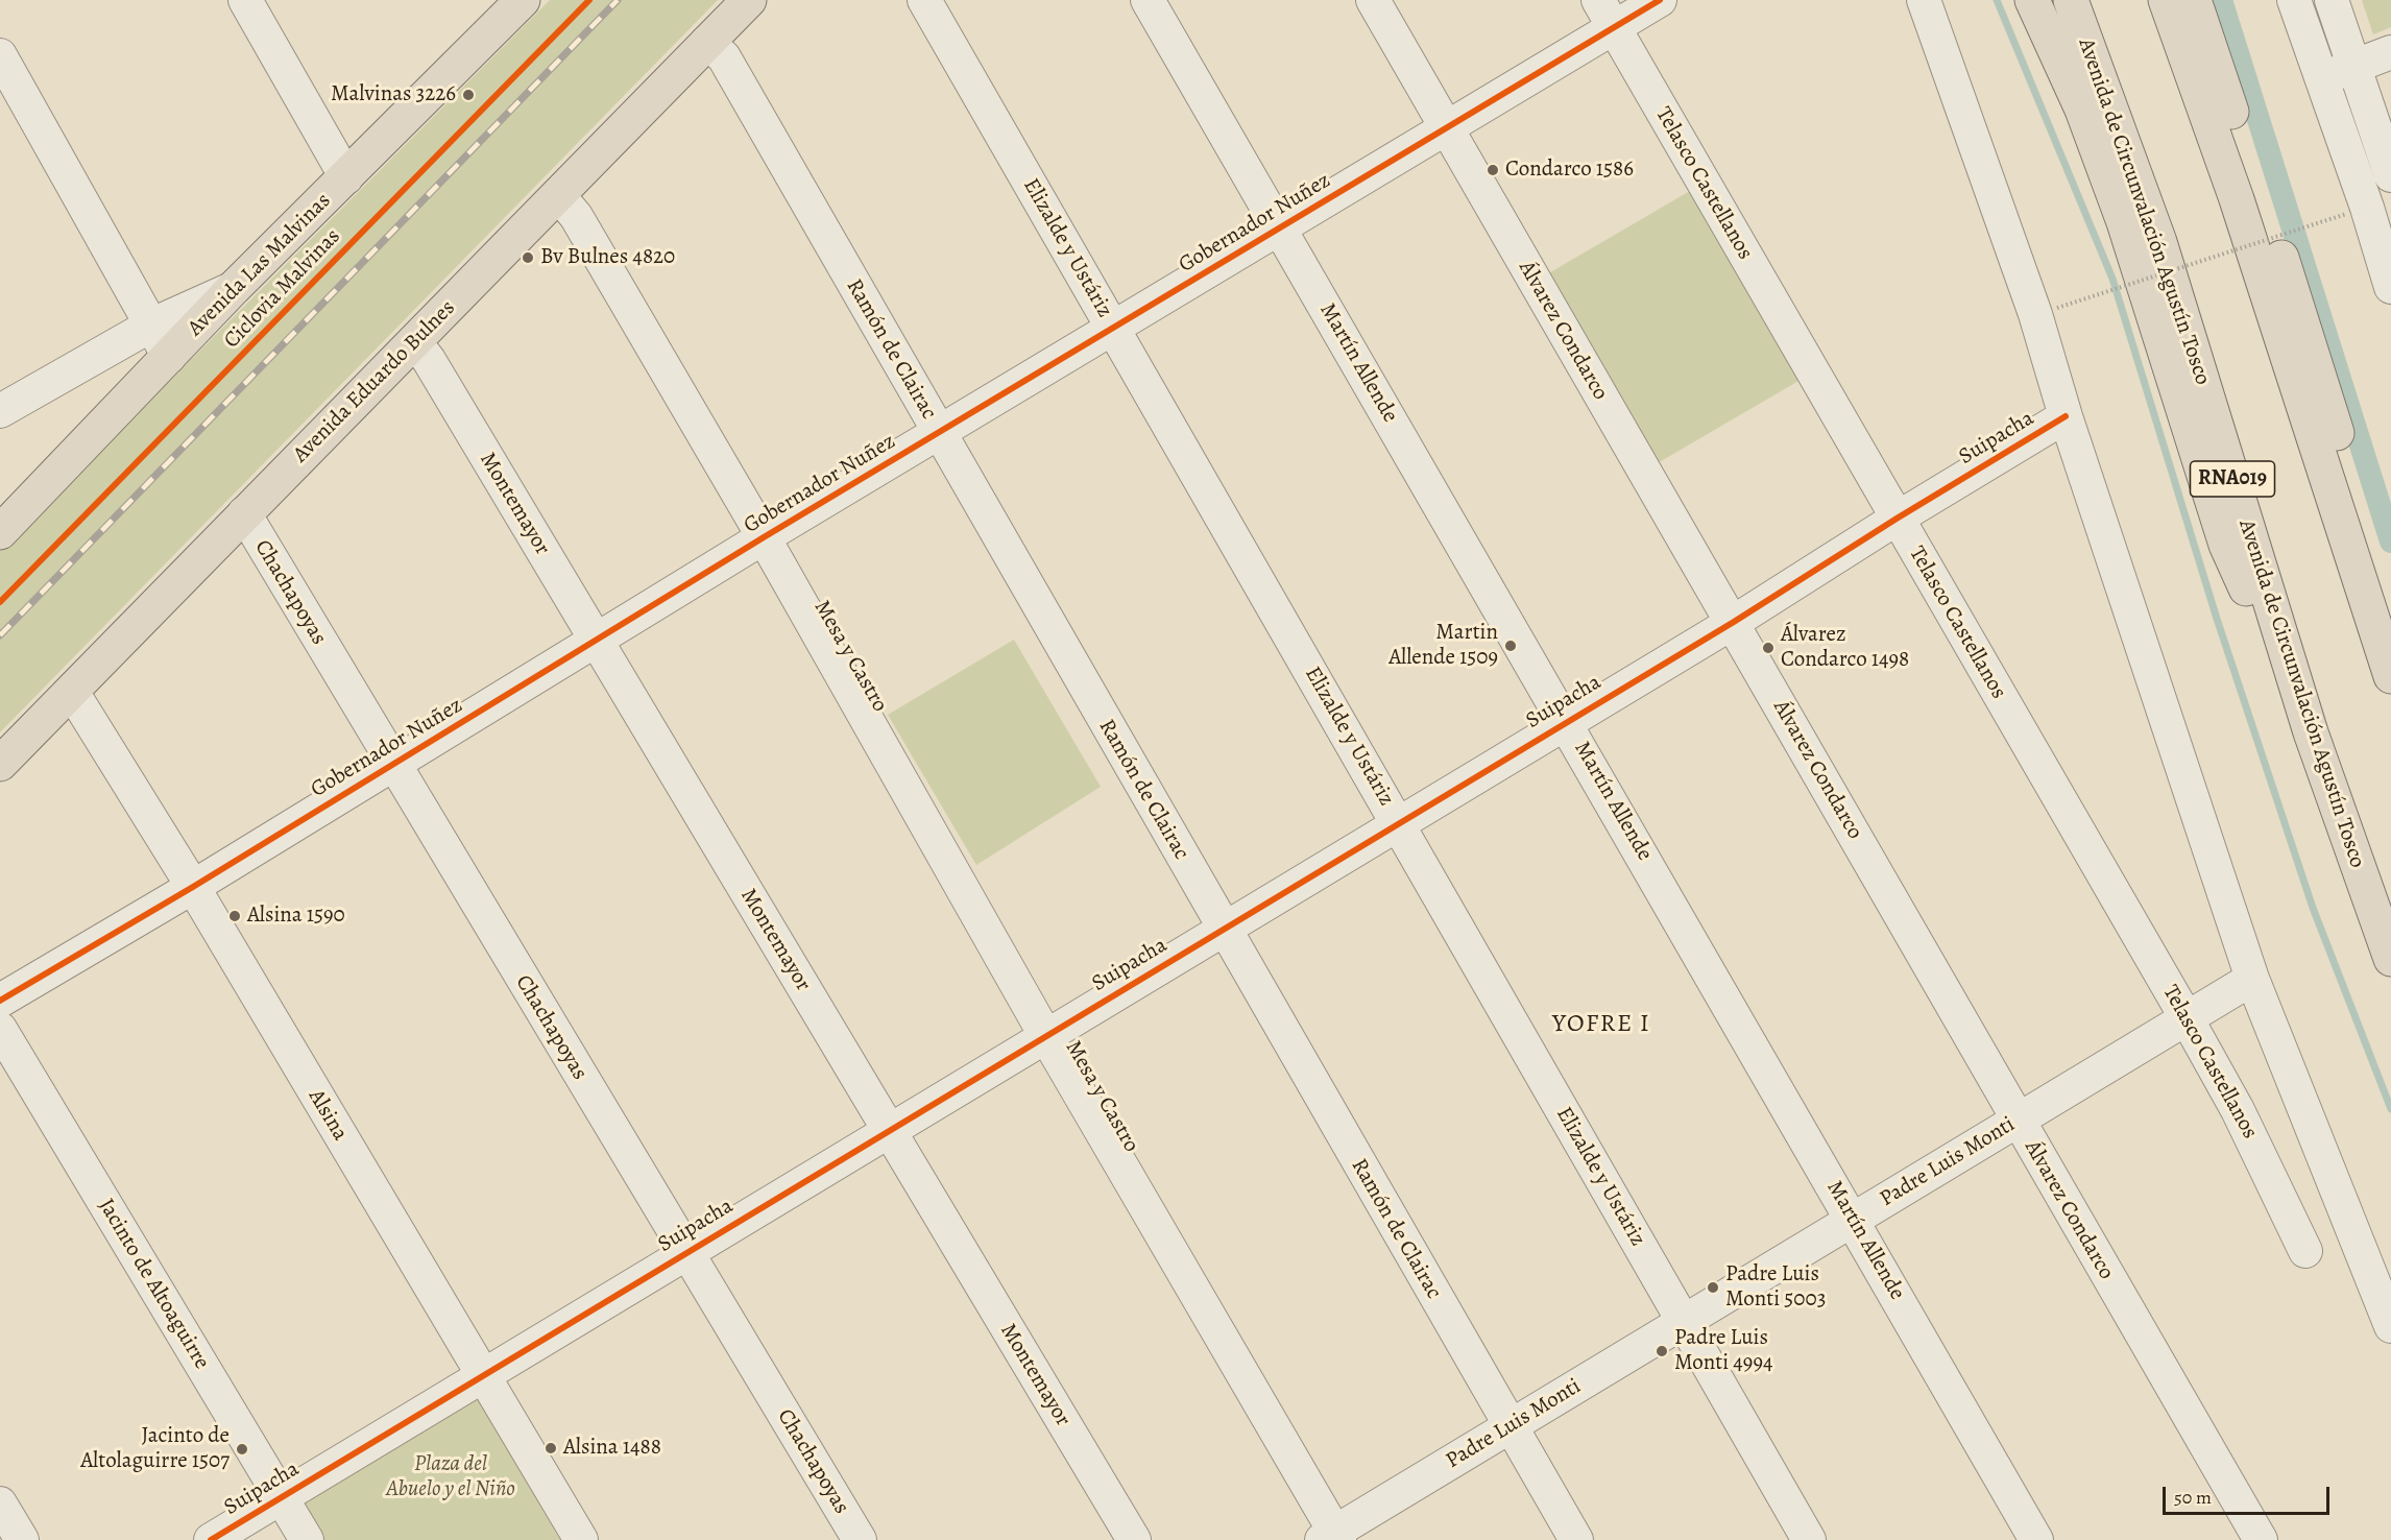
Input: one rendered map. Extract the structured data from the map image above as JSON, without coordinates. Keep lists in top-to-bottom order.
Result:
{
  "streets": {
    "main road": [
      "Avenida de Circunvalación Agustín Tosco",
      "Avenida Las Malvinas",
      "Avenida Eduardo Bulnes",
      "RNA019"
    ],
    "street": [
      "Telasco Castellanos",
      "Gobernador Nuñez",
      "Elizalde y Ustáriz",
      "Álvarez Condarco",
      "Ramón de Clairac",
      "Martín Allende",
      "Suipacha",
      "Montemayor",
      "Chachapoyas",
      "Mesa y Castro",
      "Alsina",
      "Padre Luis Monti",
      "Jacinto de Altoaguirre"
    ],
    "cycle path": ["Ciclovia Malvinas"]
  },
  "crossings": [
    ["Telasco Castellanos", "Gobernador Nuñez"],
    ["Telasco Castellanos", "Suipacha"],
    ["Telasco Castellanos", "Padre Luis Monti"],
    ["Gobernador Nuñez", "Elizalde y Ustáriz"],
    ["Gobernador Nuñez", "Álvarez Condarco"],
    ["Gobernador Nuñez", "Ramón de Clairac"],
    ["Gobernador Nuñez", "Martín Allende"],
    ["Gobernador Nuñez", "Montemayor"],
    ["Gobernador Nuñez", "Chachapoyas"],
    ["Gobernador Nuñez", "Mesa y Castro"],
    ["Gobernador Nuñez", "Alsina"],
    ["Elizalde y Ustáriz", "Suipacha"],
    ["Elizalde y Ustáriz", "Padre Luis Monti"],
    ["Álvarez Condarco", "Suipacha"],
    ["Álvarez Condarco", "Padre Luis Monti"],
    ["Ramón de Clairac", "Avenida Eduardo Bulnes"],
    ["Ramón de Clairac", "Suipacha"],
    ["Ramón de Clairac", "Padre Luis Monti"],
    ["Martín Allende", "Suipacha"],
    ["Martín Allende", "Padre Luis Monti"],
    ["Avenida Eduardo Bulnes", "Montemayor"],
    ["Avenida Eduardo Bulnes", "Chachapoyas"],
    ["Avenida Eduardo Bulnes", "Mesa y Castro"],
    ["Avenida Eduardo Bulnes", "Alsina"],
    ["Suipacha", "Montemayor"],
    ["Suipacha", "Chachapoyas"],
    ["Suipacha", "Mesa y Castro"],
    ["Suipacha", "Alsina"],
    ["Suipacha", "Jacinto de Altoaguirre"],
    ["Mesa y Castro", "Padre Luis Monti"]
  ],
  "districts": ["YOFRE I"],
  "parks": ["Plaza del Abuelo y el Niño"],
  "places": [
    "Malvinas 3226",
    "Condarco 1586",
    "Bv Bulnes 4820",
    "Martin Allende 1509",
    "Álvarez Condarco 1498",
    "Alsina 1590",
    "Padre Luis Monti 5003",
    "Padre Luis Monti 4994",
    "Alsina 1488",
    "Jacinto de Altolaguirre 1507"
  ],
  "scale_bar": "50 m"
}
